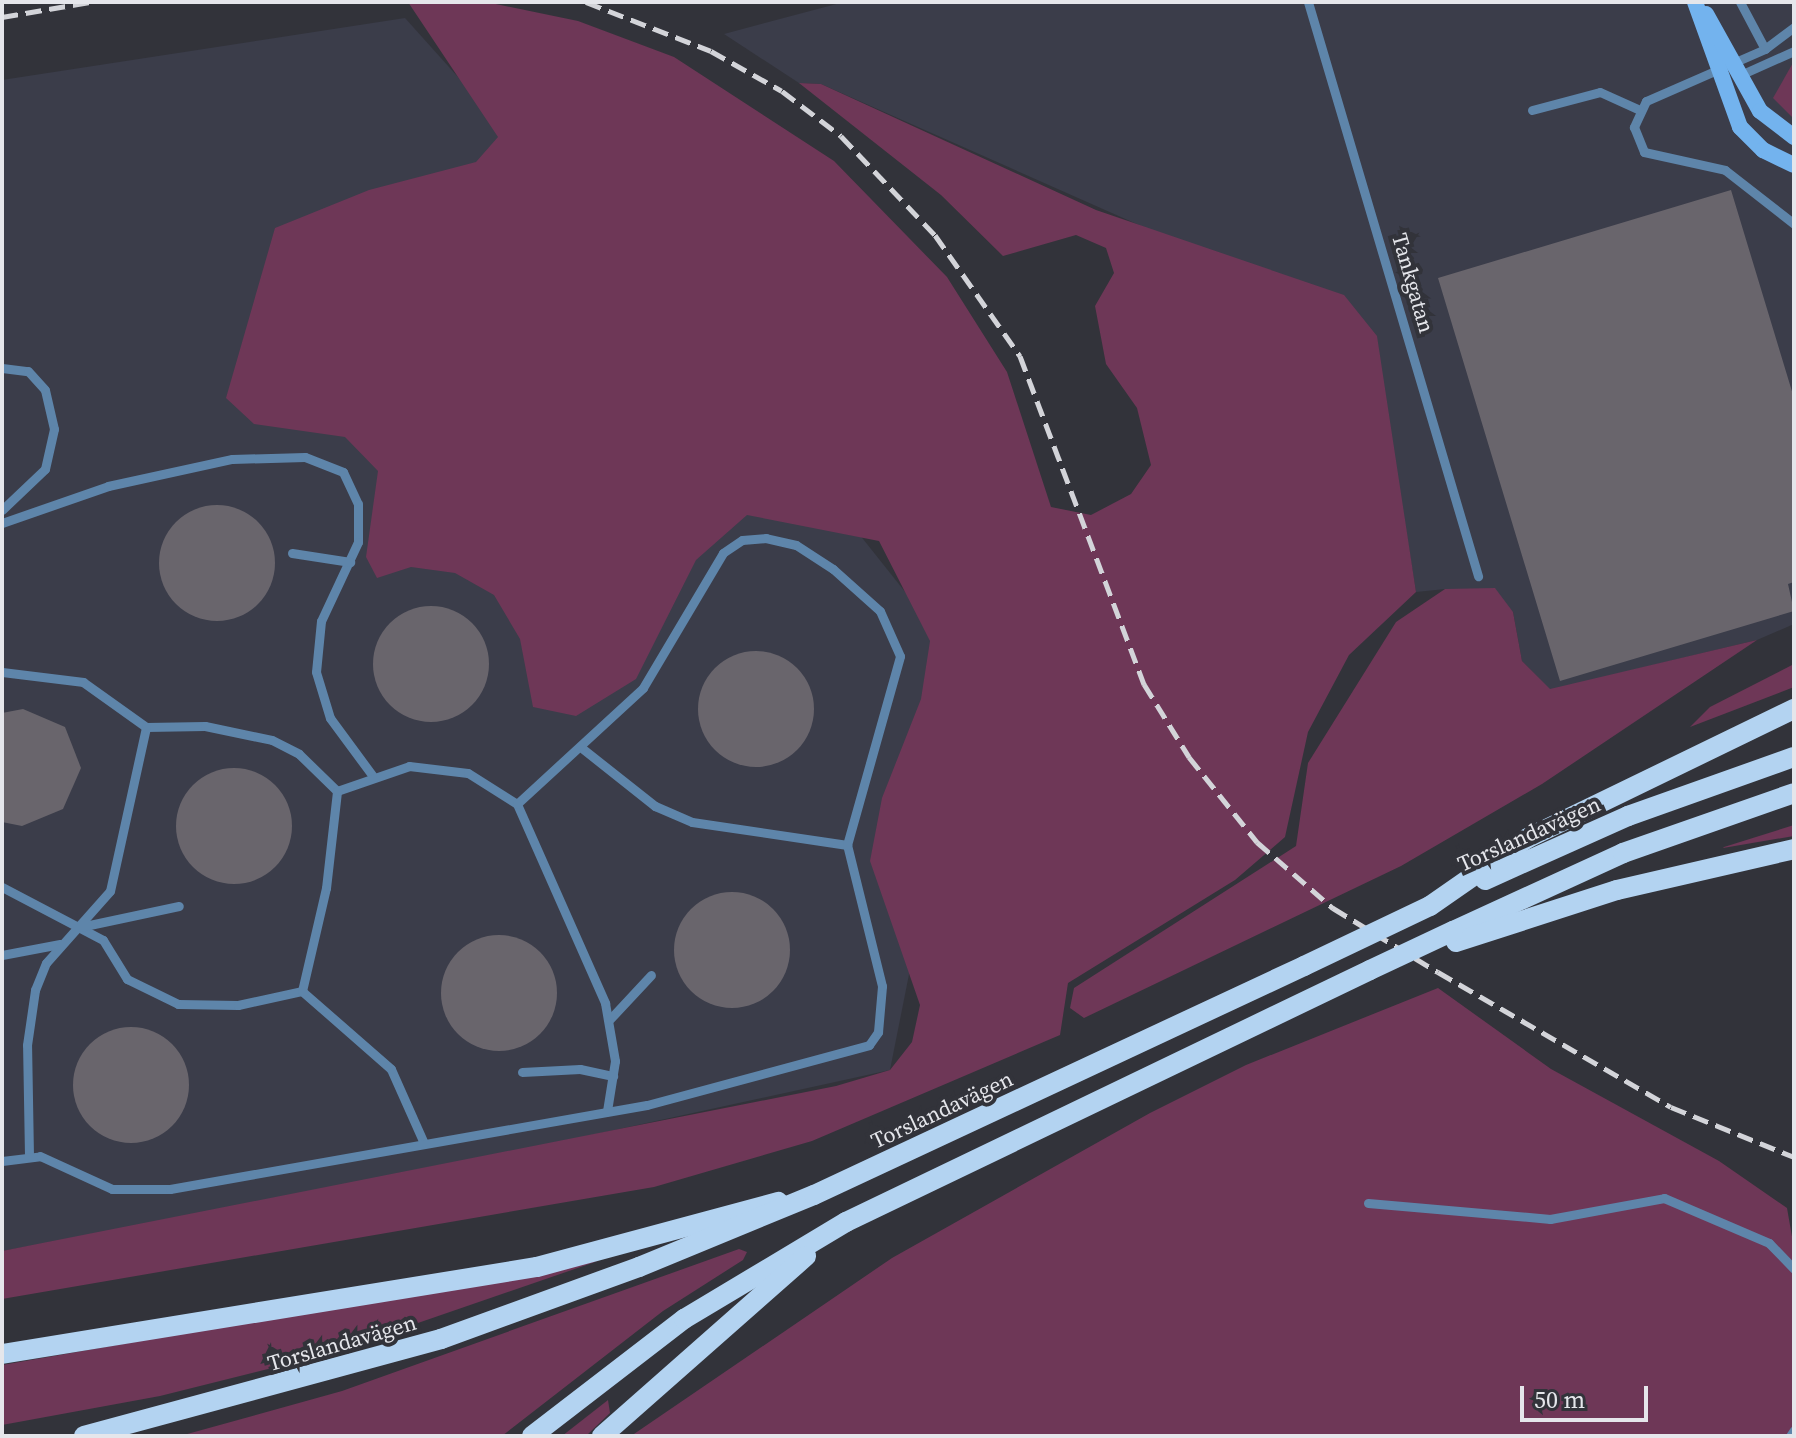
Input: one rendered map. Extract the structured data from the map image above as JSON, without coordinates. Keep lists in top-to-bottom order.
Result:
{
  "streets": {
    "main road": ["Torslandavägen"],
    "lane": ["Tankgatan"]
  },
  "scale_bar": "50 m"
}
